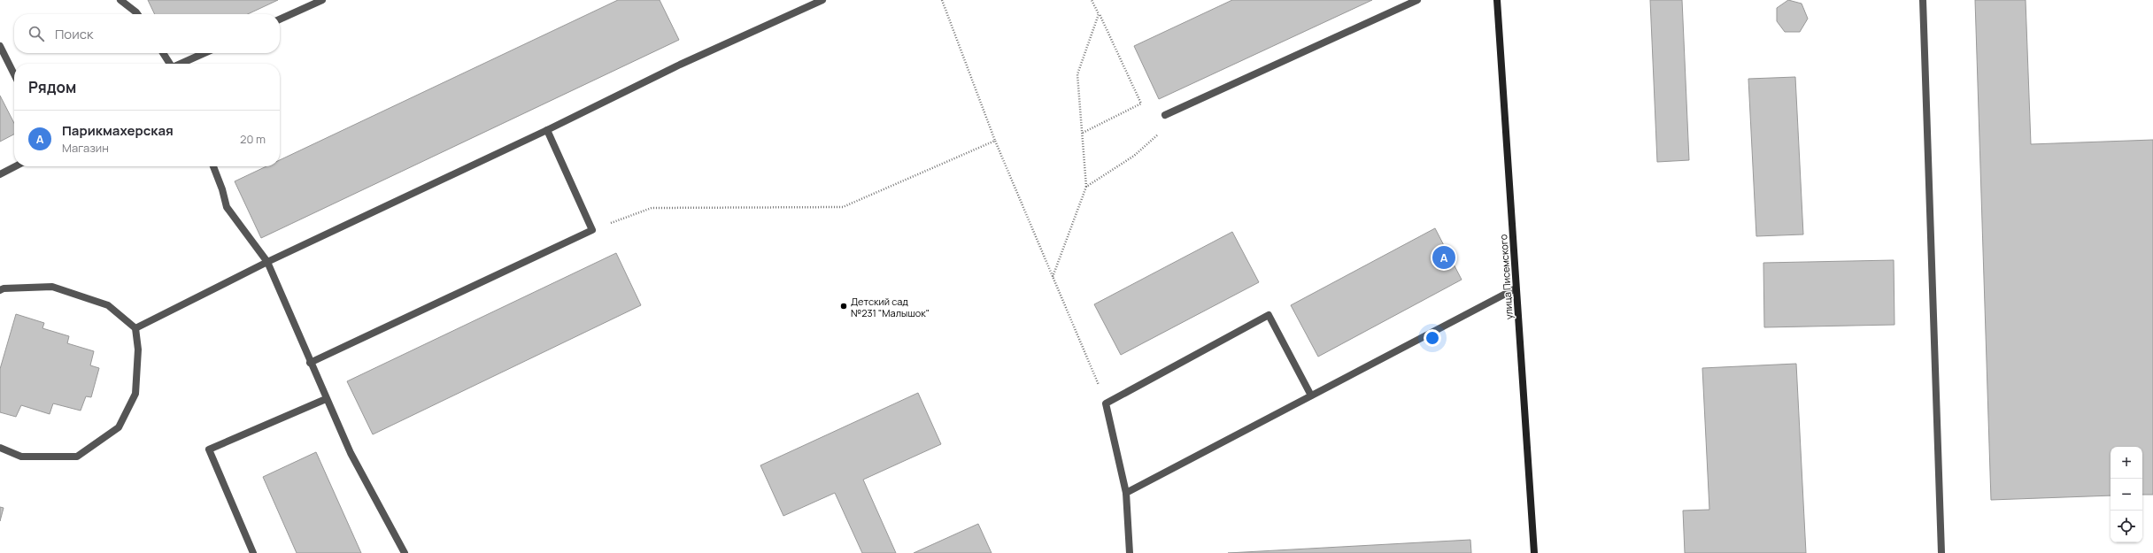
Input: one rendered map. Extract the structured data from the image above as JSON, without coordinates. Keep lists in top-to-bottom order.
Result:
{
  "streets": {
    "street": ["улица Писемского"]
  },
  "places": ["Детский сад №231 \"Малышок\""],
  "page": {
    "search": "Поиск",
    "heading": "Рядом",
    "list": [
      {
        "mark": "A",
        "name": "Парикмахерская",
        "note": "Магазин",
        "value": "20 m"
      }
    ],
    "pins": "A",
    "map_buttons": ["+", "−"]
  }
}
